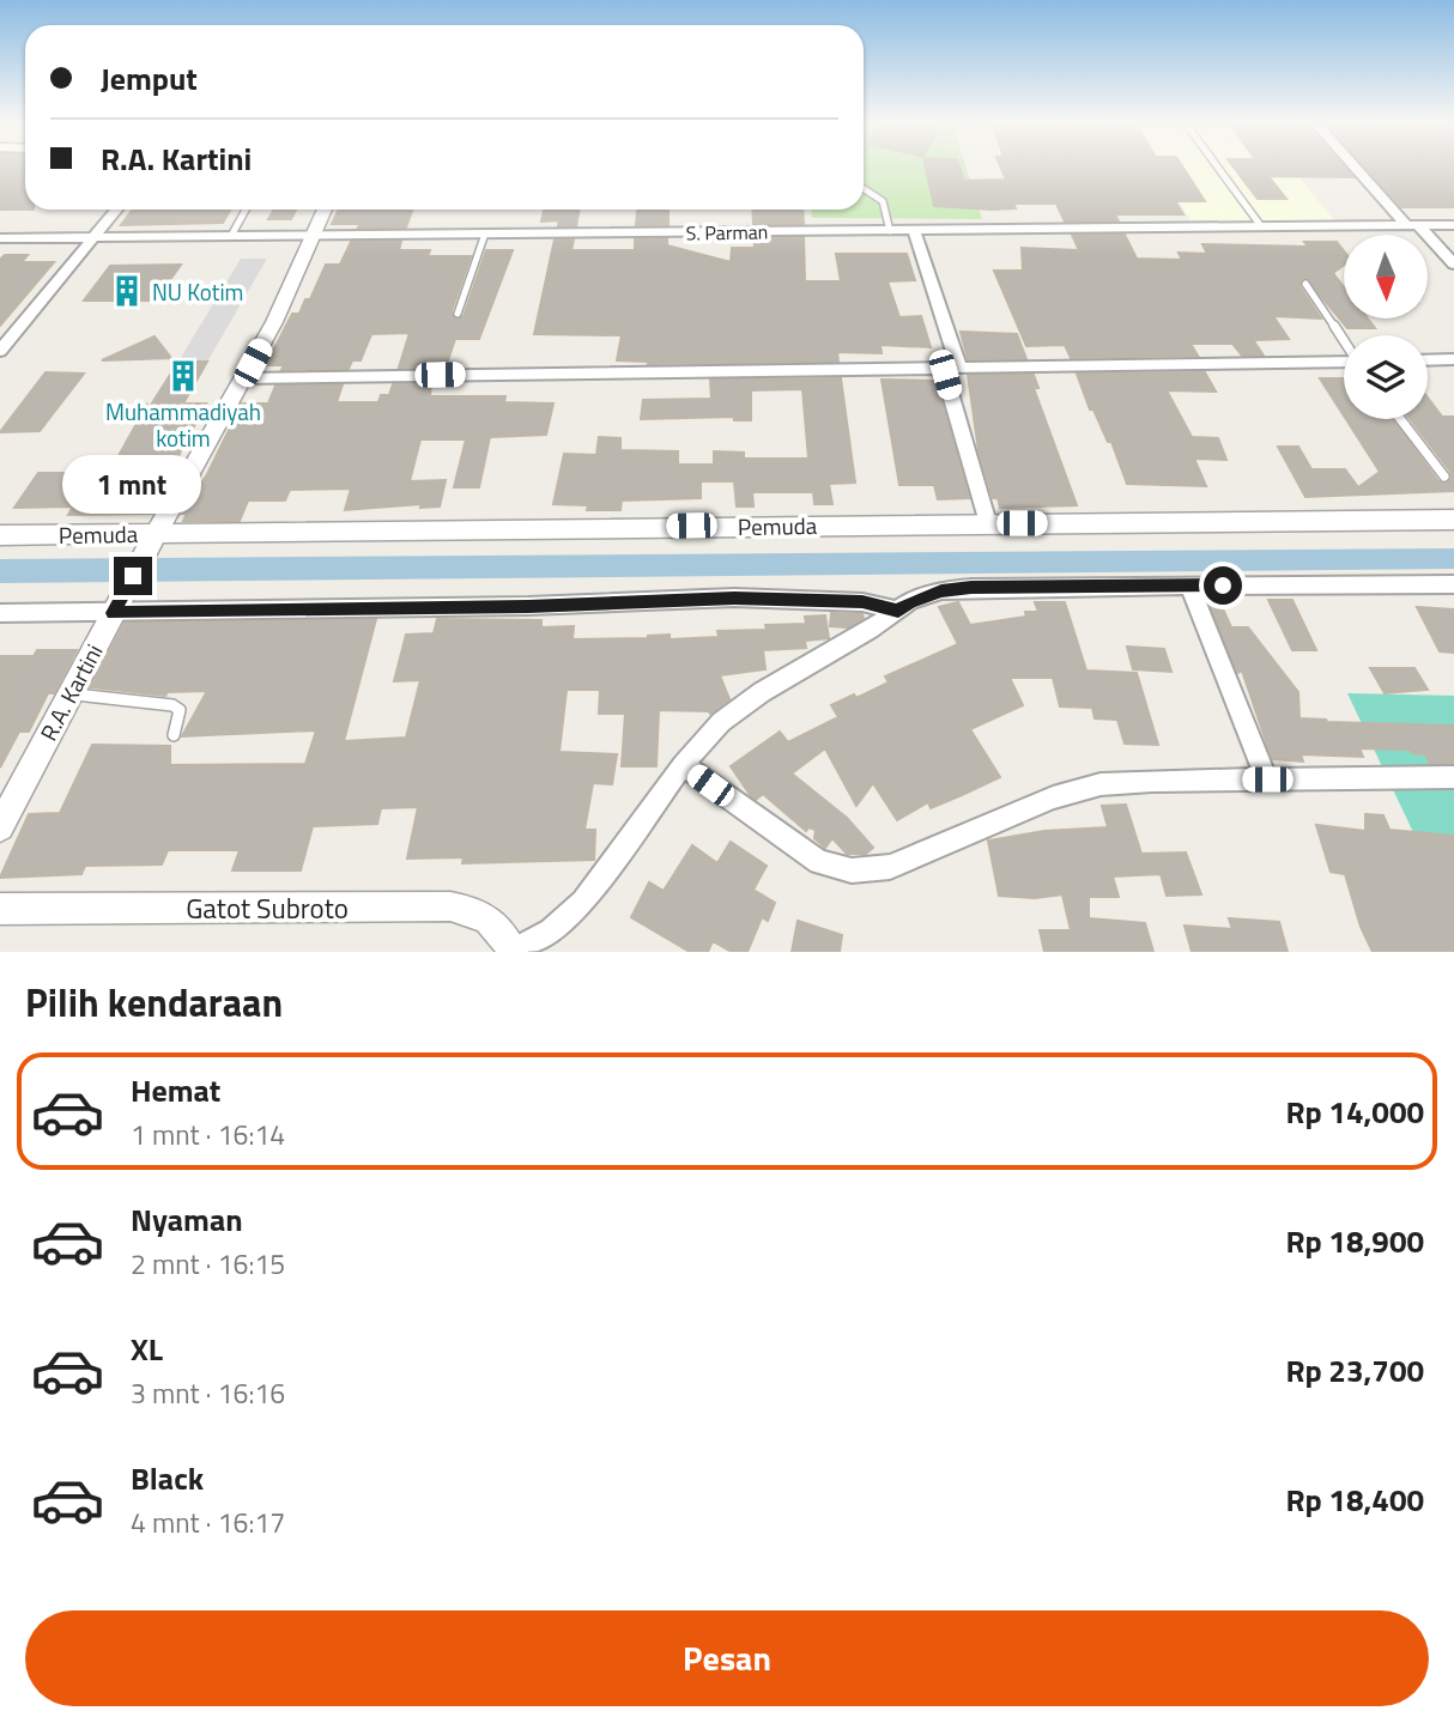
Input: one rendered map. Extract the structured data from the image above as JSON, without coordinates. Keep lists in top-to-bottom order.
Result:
{
  "streets": {
    "street": [
      "S. Parman",
      "Pemuda",
      "R.A. Kartini",
      "Gatot Subroto"
    ]
  },
  "crossings": [
    ["S. Parman", "R.A. Kartini"],
    ["Pemuda", "R.A. Kartini"]
  ],
  "places": {
    "building": ["NU Kotim", "Muhammadiyah kotim"]
  },
  "north": "bottom",
  "page": {
    "banner": ["Jemput", "R.A. Kartini"],
    "bubble": "1 mnt",
    "heading": "Pilih kendaraan",
    "list": [
      {
        "name": "Hemat",
        "note": "1 mnt · 16:14",
        "value": "Rp 14,000"
      },
      {
        "name": "Nyaman",
        "note": "2 mnt · 16:15",
        "value": "Rp 18,900"
      },
      {
        "name": "XL",
        "note": "3 mnt · 16:16",
        "value": "Rp 23,700"
      },
      {
        "name": "Black",
        "note": "4 mnt · 16:17",
        "value": "Rp 18,400"
      }
    ],
    "buttons": "Pesan"
  }
}
